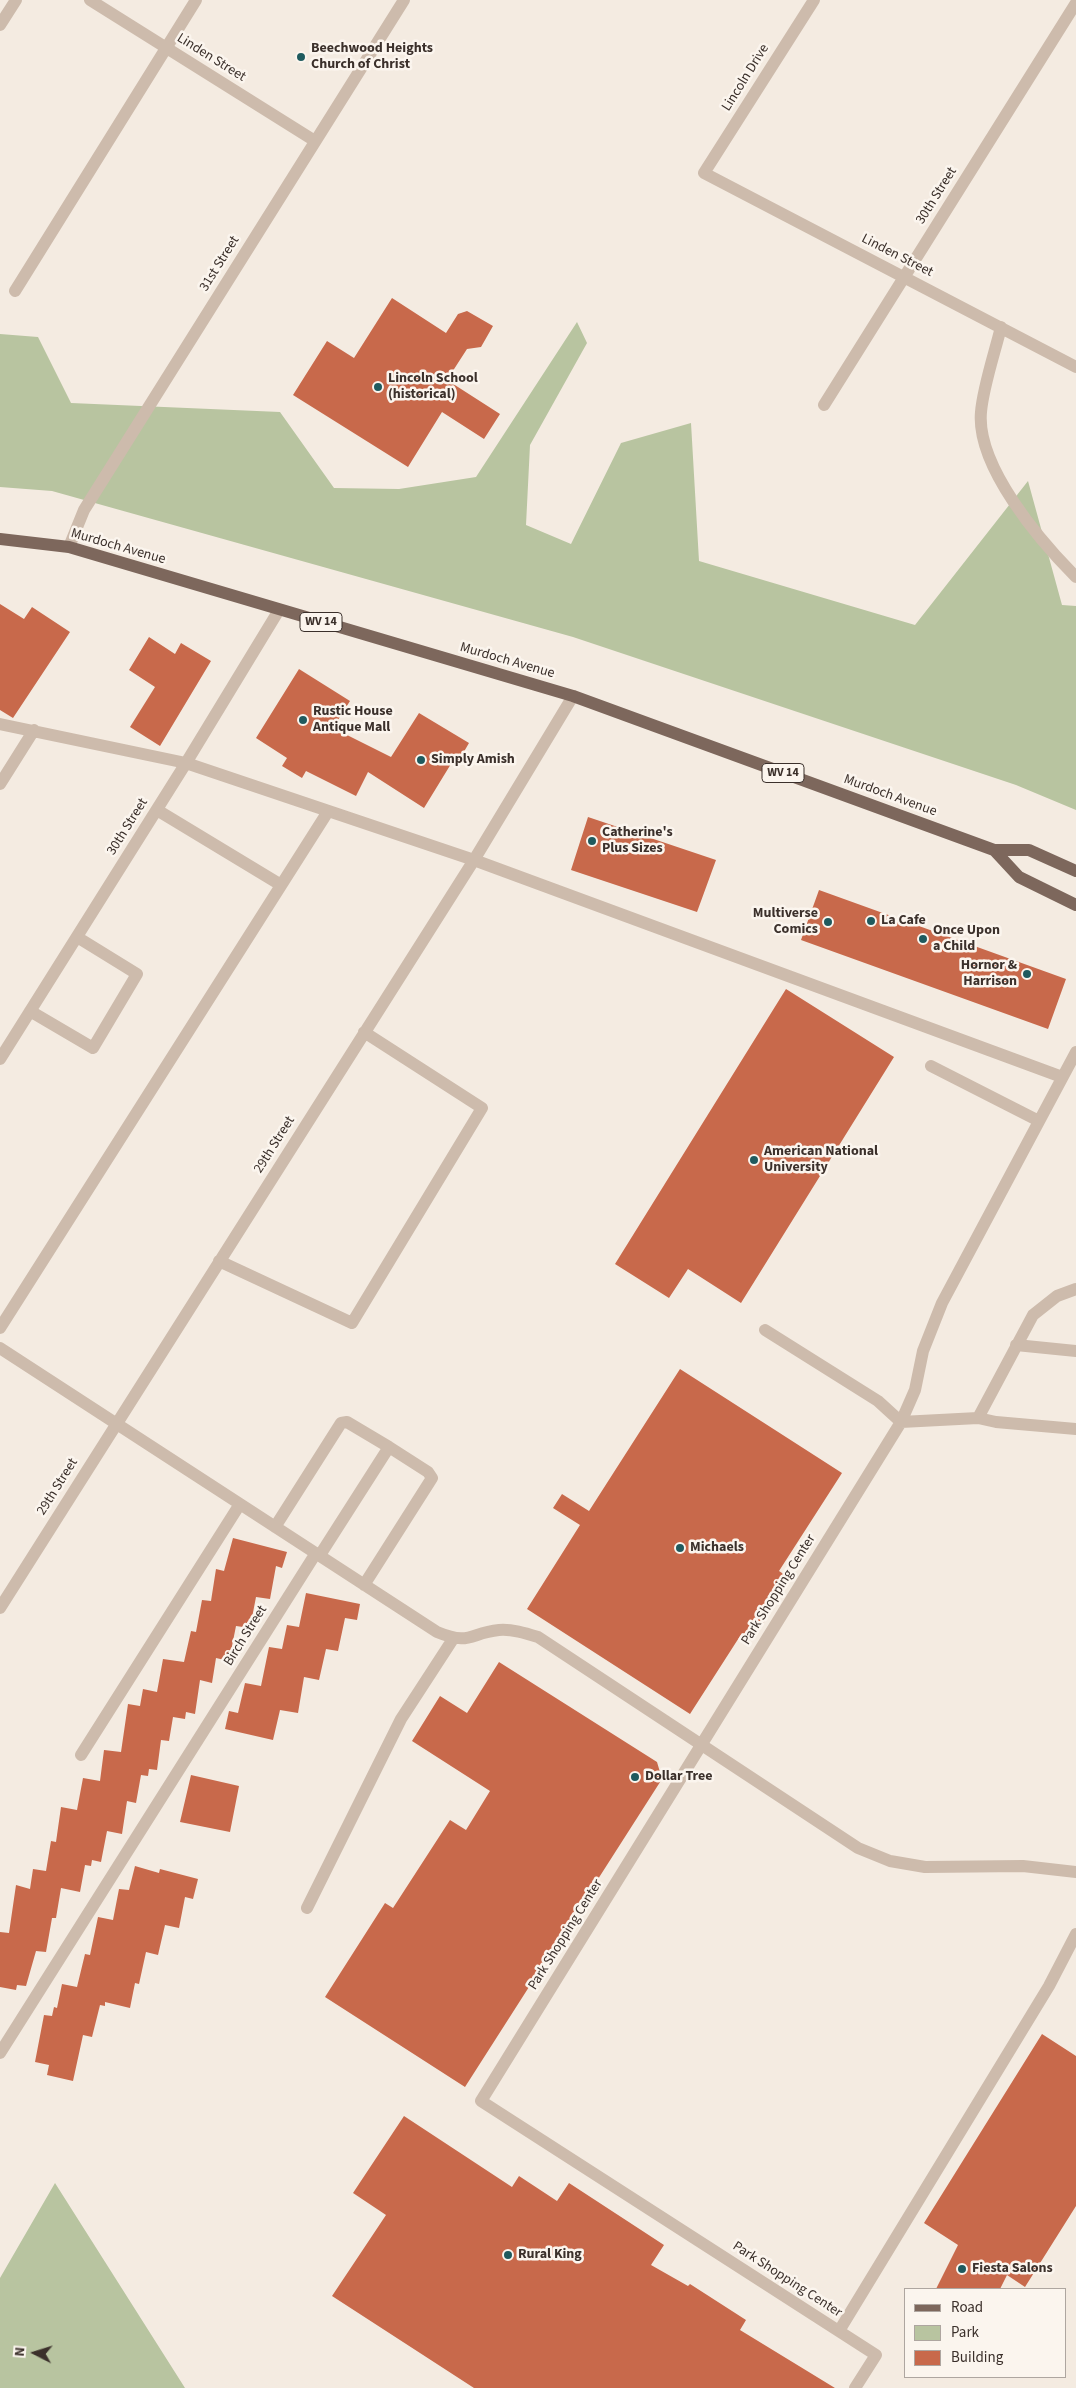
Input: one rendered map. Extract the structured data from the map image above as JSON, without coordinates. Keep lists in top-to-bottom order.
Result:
{
  "streets": {
    "main road": ["Murdoch Avenue", "WV 14"],
    "street": [
      "Linden Street",
      "Lincoln Drive",
      "30th Street",
      "31st Street",
      "29th Street",
      "Park Shopping Center",
      "Birch Street"
    ]
  },
  "crossings": [
    ["Linden Street", "Lincoln Drive"],
    ["Linden Street", "30th Street"],
    ["Linden Street", "31st Street"],
    ["30th Street", "Murdoch Avenue"],
    ["31st Street", "Murdoch Avenue"],
    ["Murdoch Avenue", "29th Street"]
  ],
  "places": [
    "Beechwood Heights Church of Christ",
    "Lincoln School (historical)",
    "Rustic House Antique Mall",
    "Simply Amish",
    "Catherine's Plus Sizes",
    "La Cafe",
    "Multiverse Comics",
    "Once Upon a Child",
    "Hornor & Harrison",
    "American National University",
    "Michaels",
    "Dollar Tree",
    "Rural King",
    "Fiesta Salons"
  ],
  "legend": ["Road", "Park", "Building"],
  "north": "left"
}
